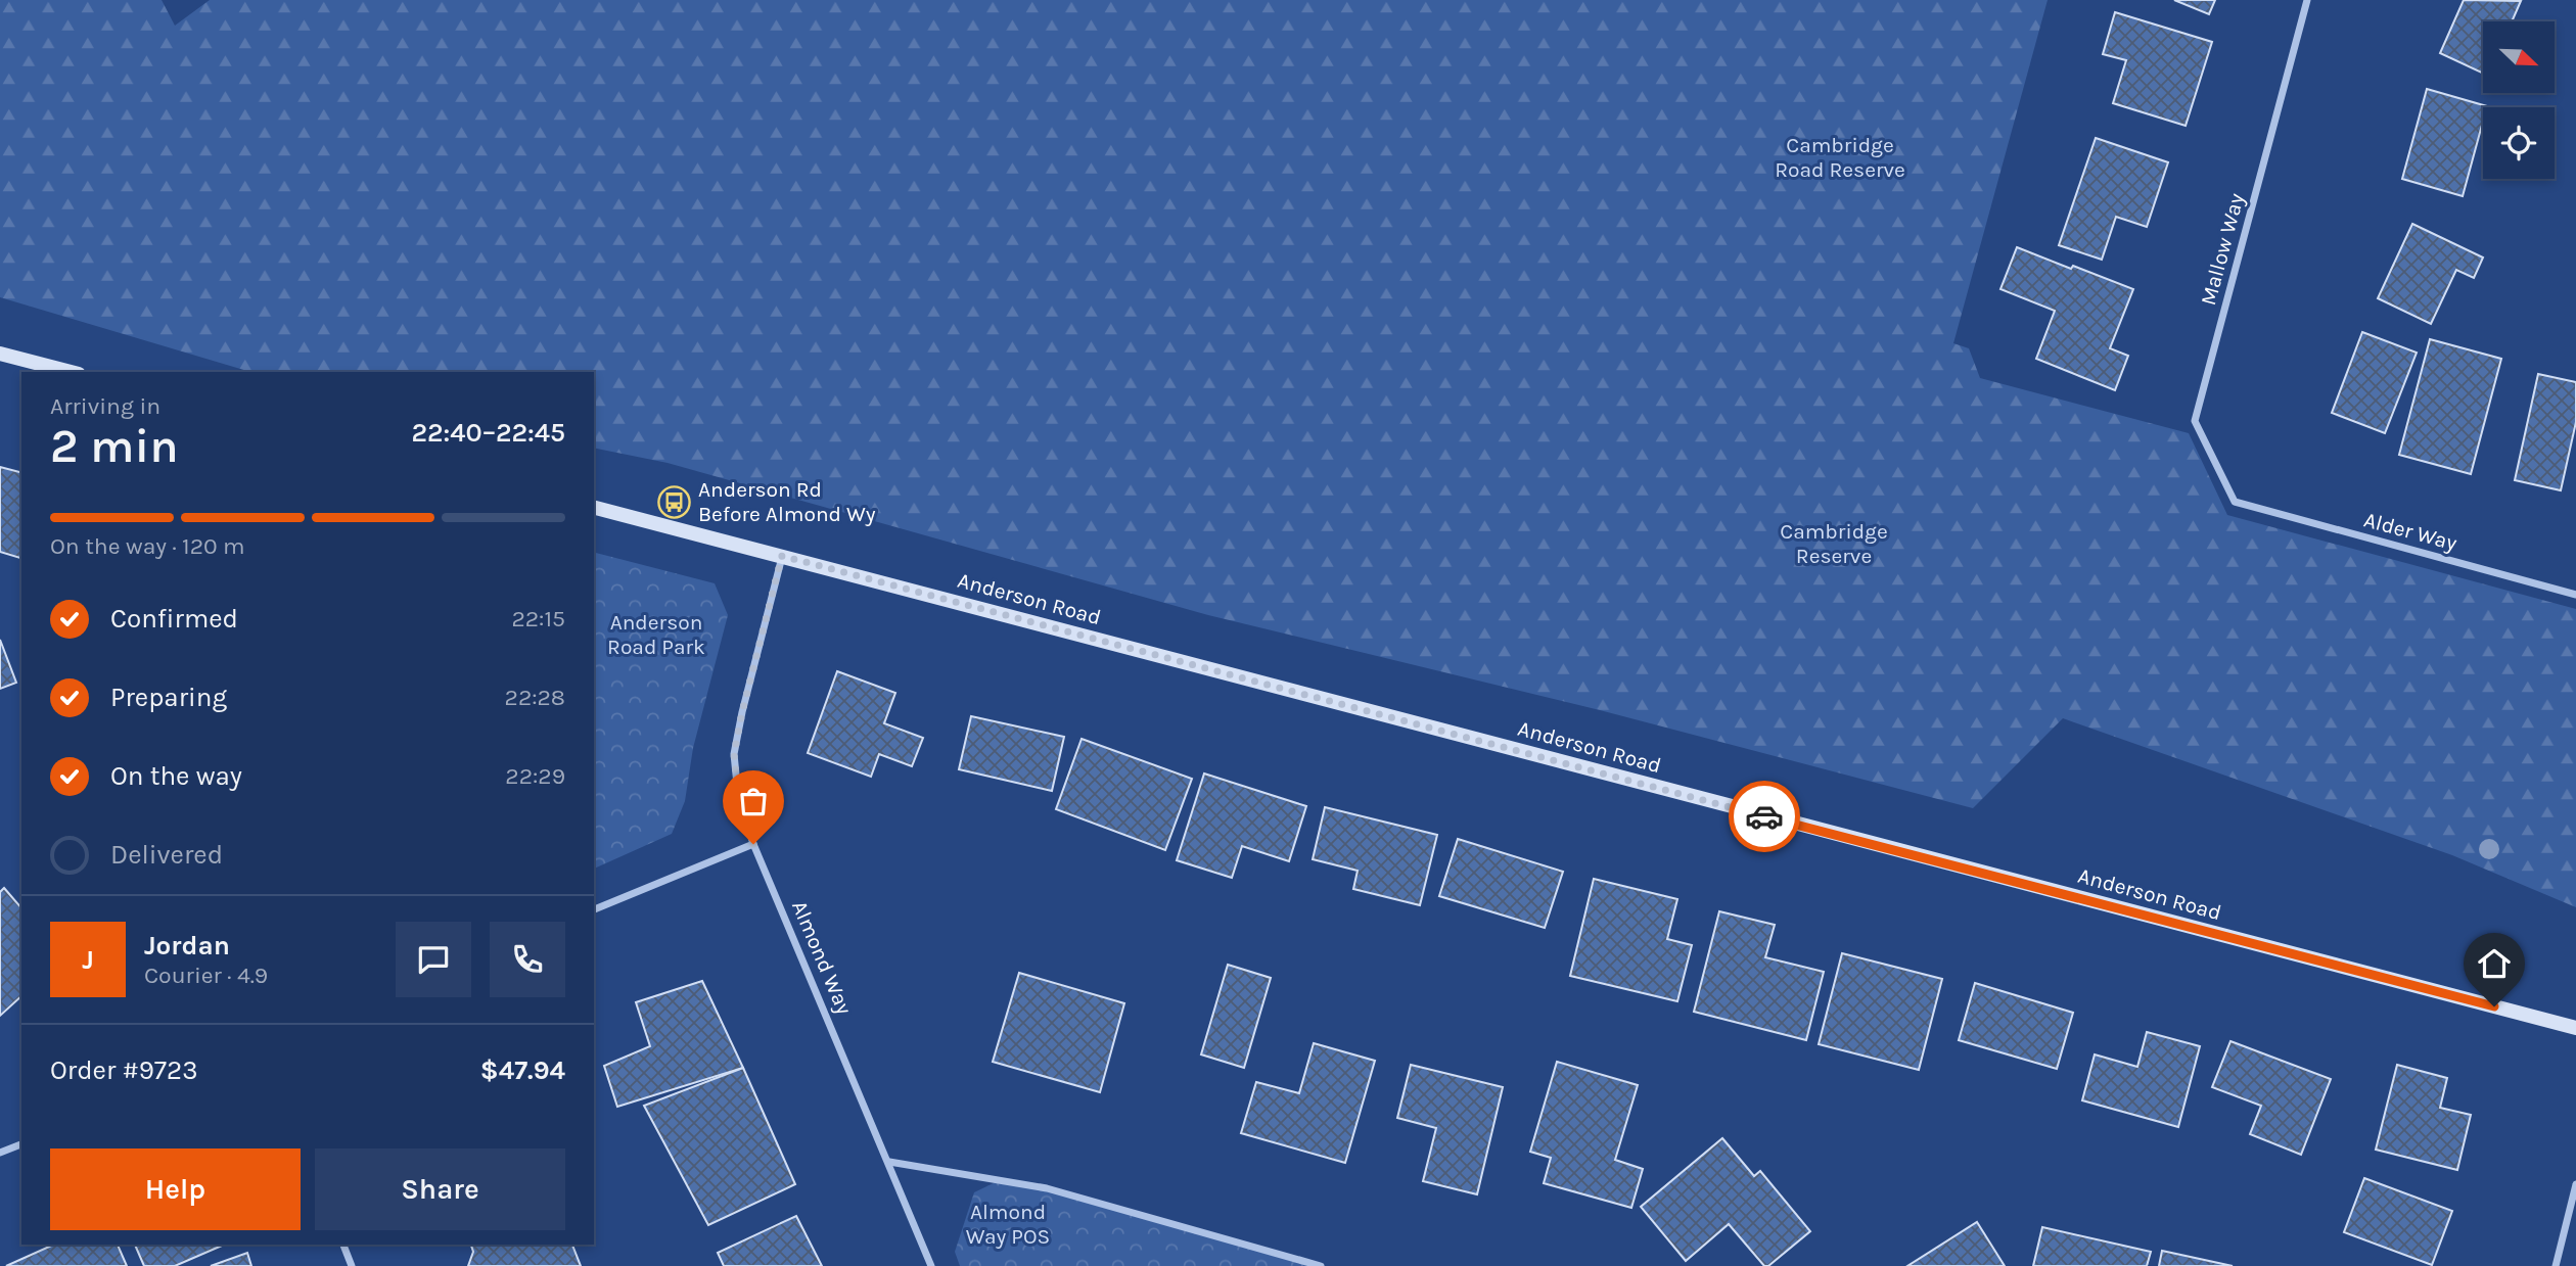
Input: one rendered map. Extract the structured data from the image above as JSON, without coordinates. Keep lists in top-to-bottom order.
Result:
{
  "streets": {
    "street": [
      "Mallow Way",
      "Alder Way",
      "Anderson Road",
      "Almond Way"
    ]
  },
  "crossings": [
    ["Mallow Way", "Alder Way"],
    ["Anderson Road", "Almond Way"]
  ],
  "parks": [
    "Cambridge Road Reserve",
    "Cambridge Reserve",
    "Anderson Road Park",
    "Almond Way POS"
  ],
  "places": {
    "bus stop": ["Anderson Rd Before Almond Wy"]
  },
  "north": "bottom right",
  "page": {
    "heading": ["2 min", "Arriving in", "22:40–22:45"],
    "panel": [
      "Jordan",
      "Courier · 4.9",
      "Order #9723",
      "$47.94"
    ],
    "bar": "On the way · 120 m",
    "list": [
      ["Confirmed", "22:15"],
      ["Preparing", "22:28"],
      ["On the way", "22:29"],
      "Delivered"
    ],
    "round": "J",
    "buttons": ["Help", "Share"]
  }
}
